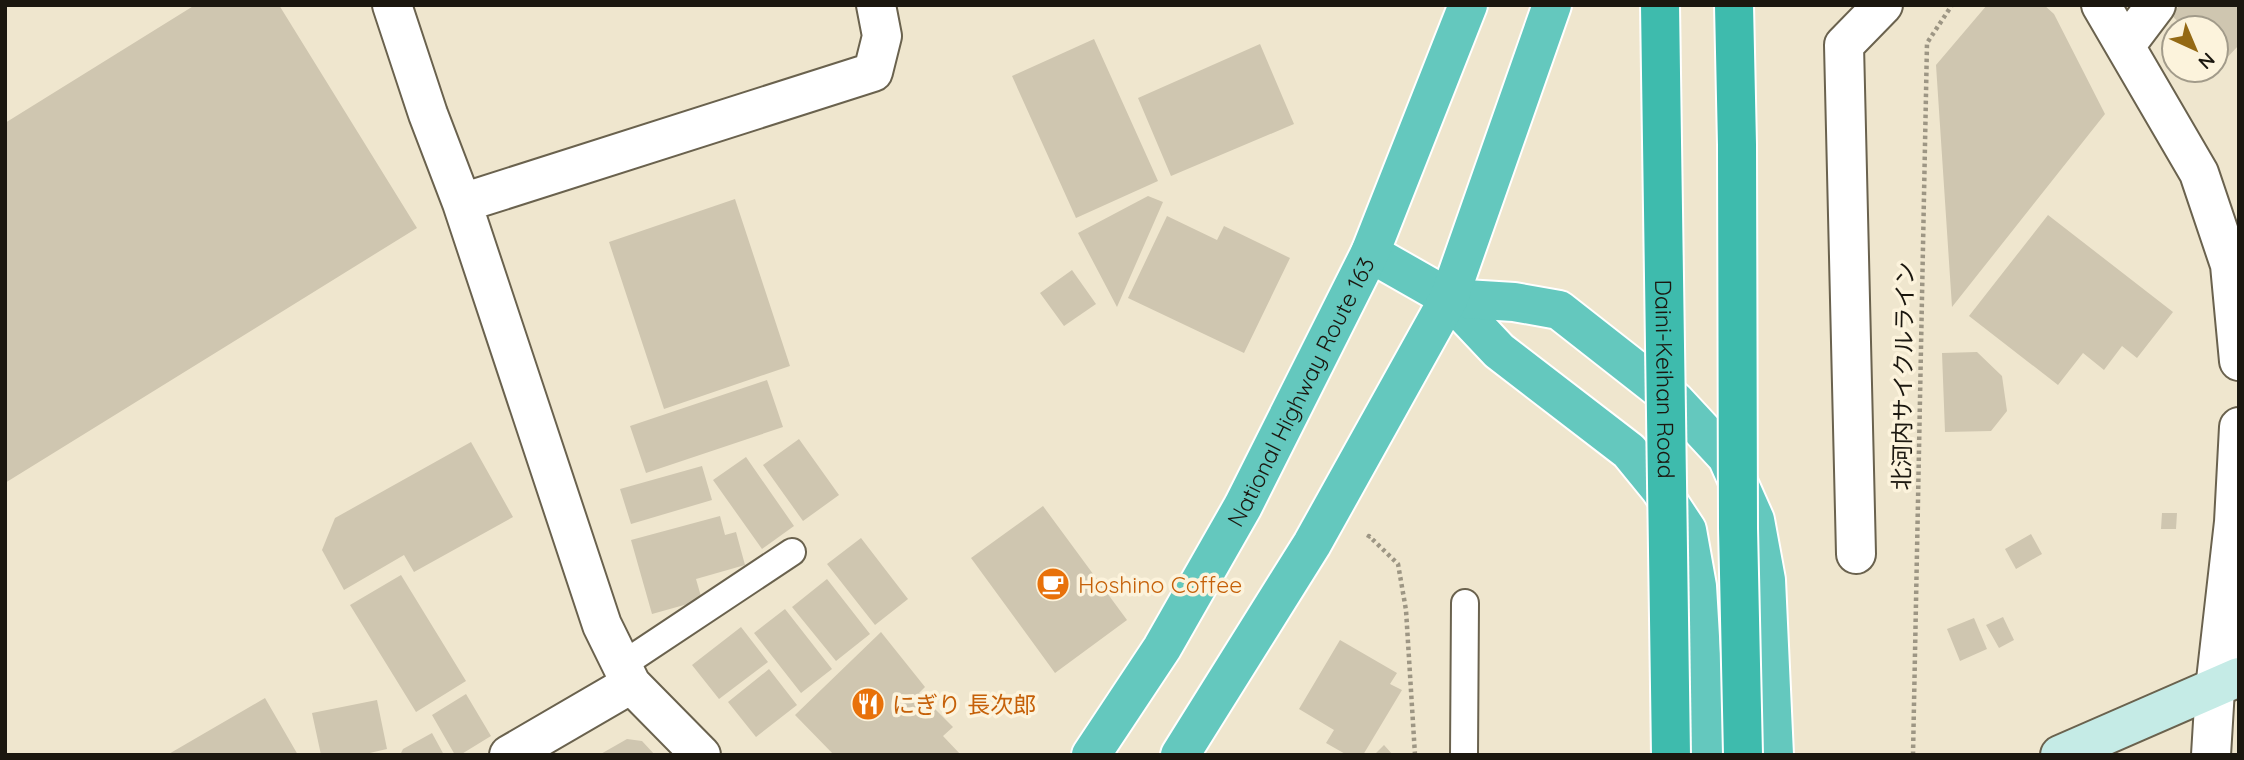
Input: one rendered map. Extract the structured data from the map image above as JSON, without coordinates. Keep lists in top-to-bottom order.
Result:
{
  "streets": {
    "highway": ["Daini-Keihan Road", "National Highway Route 163"],
    "path": ["北河内サイクルライン"]
  },
  "places": {
    "cafe": ["Hoshino Coffee"],
    "restaurant": ["にぎり 長次郎"]
  },
  "north": "bottom right"
}
